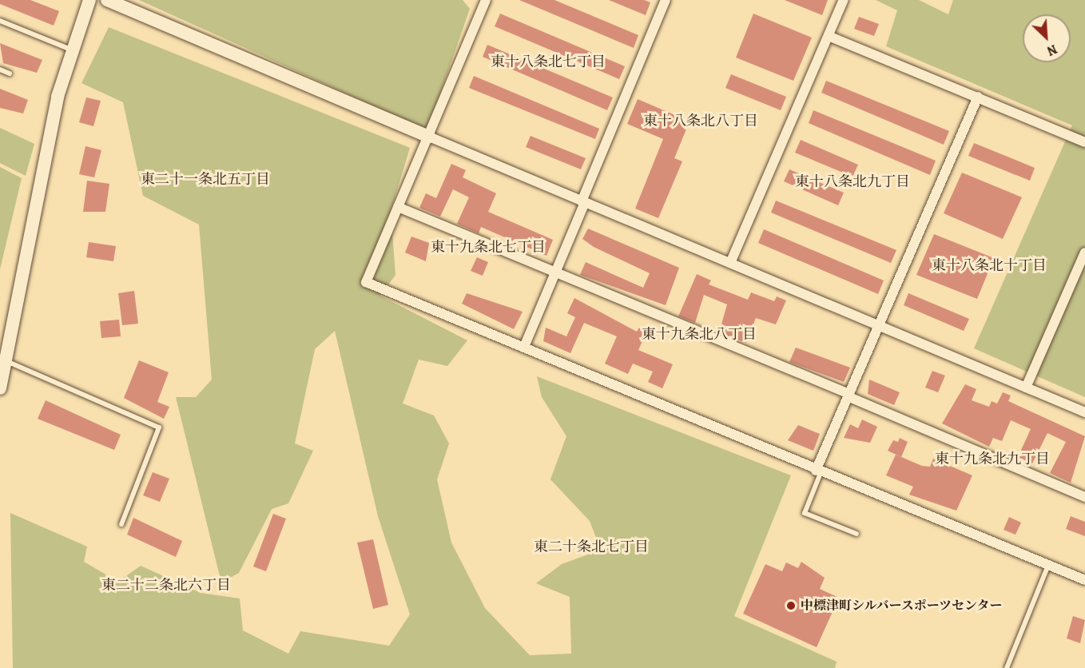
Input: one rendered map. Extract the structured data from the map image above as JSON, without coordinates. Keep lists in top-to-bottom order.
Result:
{
  "districts": [
    "東十八条北七丁目",
    "東十八条北八丁目",
    "東二十一条北五丁目",
    "東十八条北九丁目",
    "東十九条北七丁目",
    "東十八条北十丁目",
    "東十九条北八丁目",
    "東十九条北九丁目",
    "東二十条北七丁目",
    "東二十二条北六丁目"
  ],
  "places": ["中標津町シルバースポーツセンター"],
  "north": "bottom right"
}
